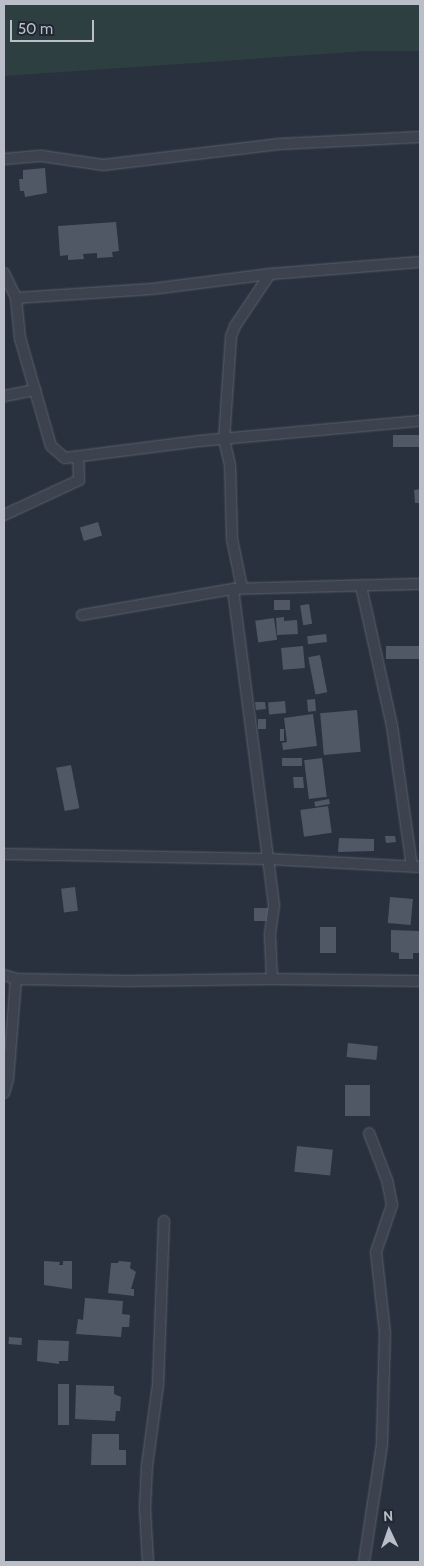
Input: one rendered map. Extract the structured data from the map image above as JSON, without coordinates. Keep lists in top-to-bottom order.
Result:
{
  "scale_bar": "50 m",
  "north": "top"
}
